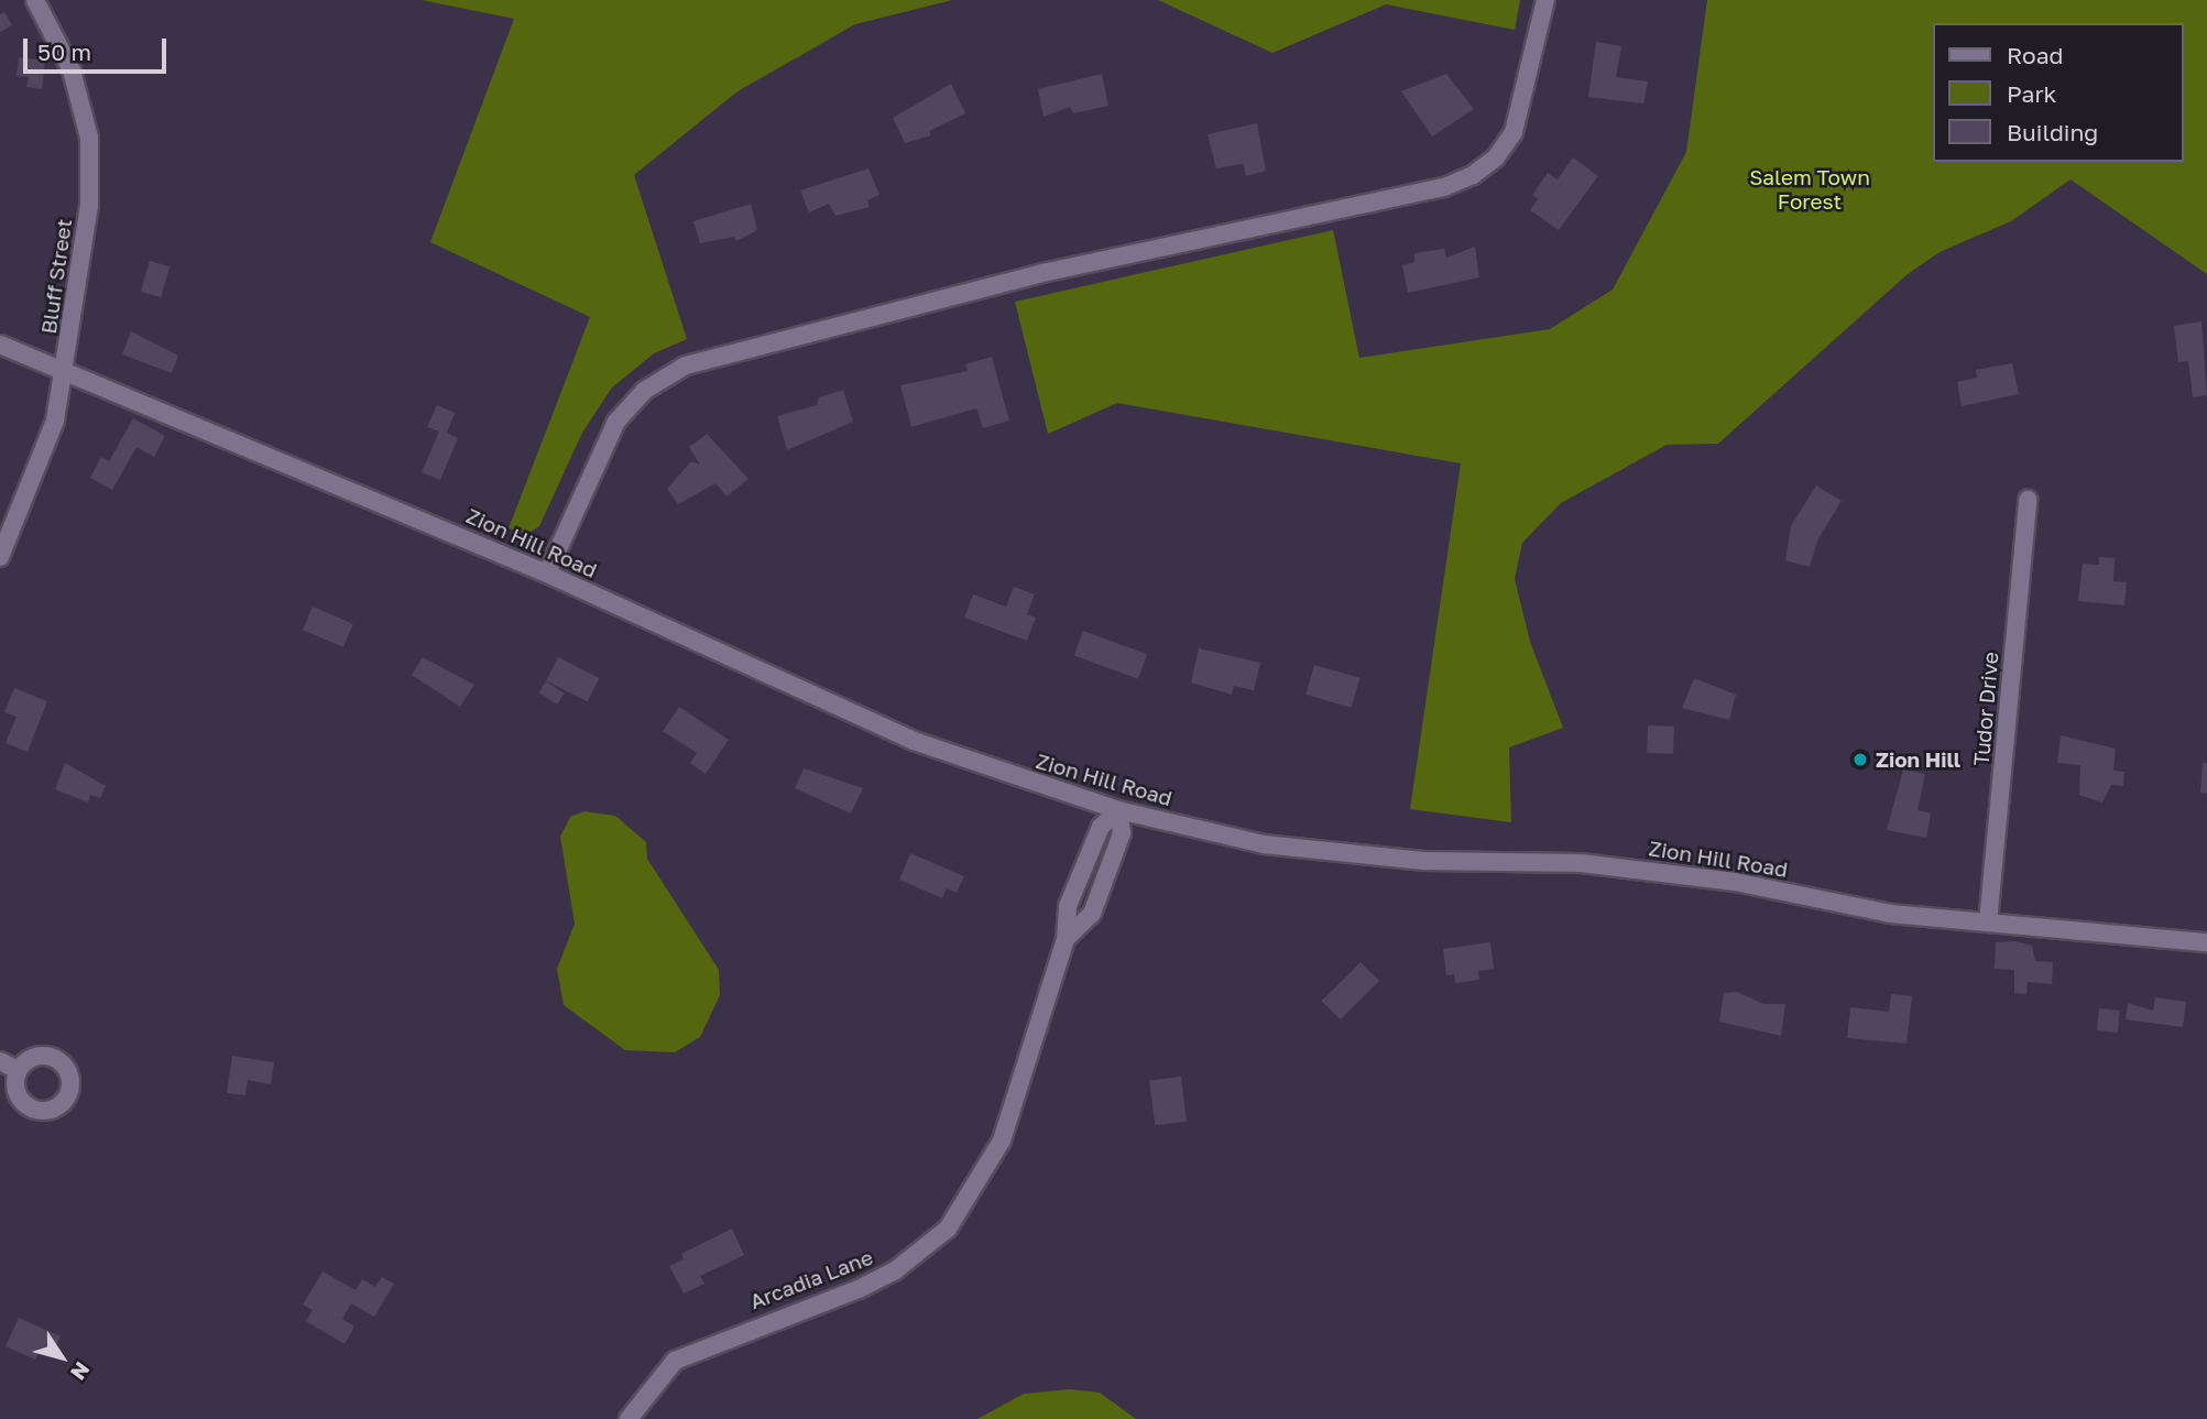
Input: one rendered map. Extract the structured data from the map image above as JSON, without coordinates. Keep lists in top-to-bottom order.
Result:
{
  "streets": {
    "street": [
      "Bluff Street",
      "Zion Hill Road",
      "Tudor Drive",
      "Arcadia Lane"
    ]
  },
  "crossings": [
    ["Bluff Street", "Zion Hill Road"],
    ["Zion Hill Road", "Tudor Drive"],
    ["Zion Hill Road", "Arcadia Lane"]
  ],
  "parks": ["Salem Town Forest"],
  "places": ["Zion Hill"],
  "legend": ["Road", "Park", "Building"],
  "scale_bar": "50 m",
  "north": "bottom right"
}
